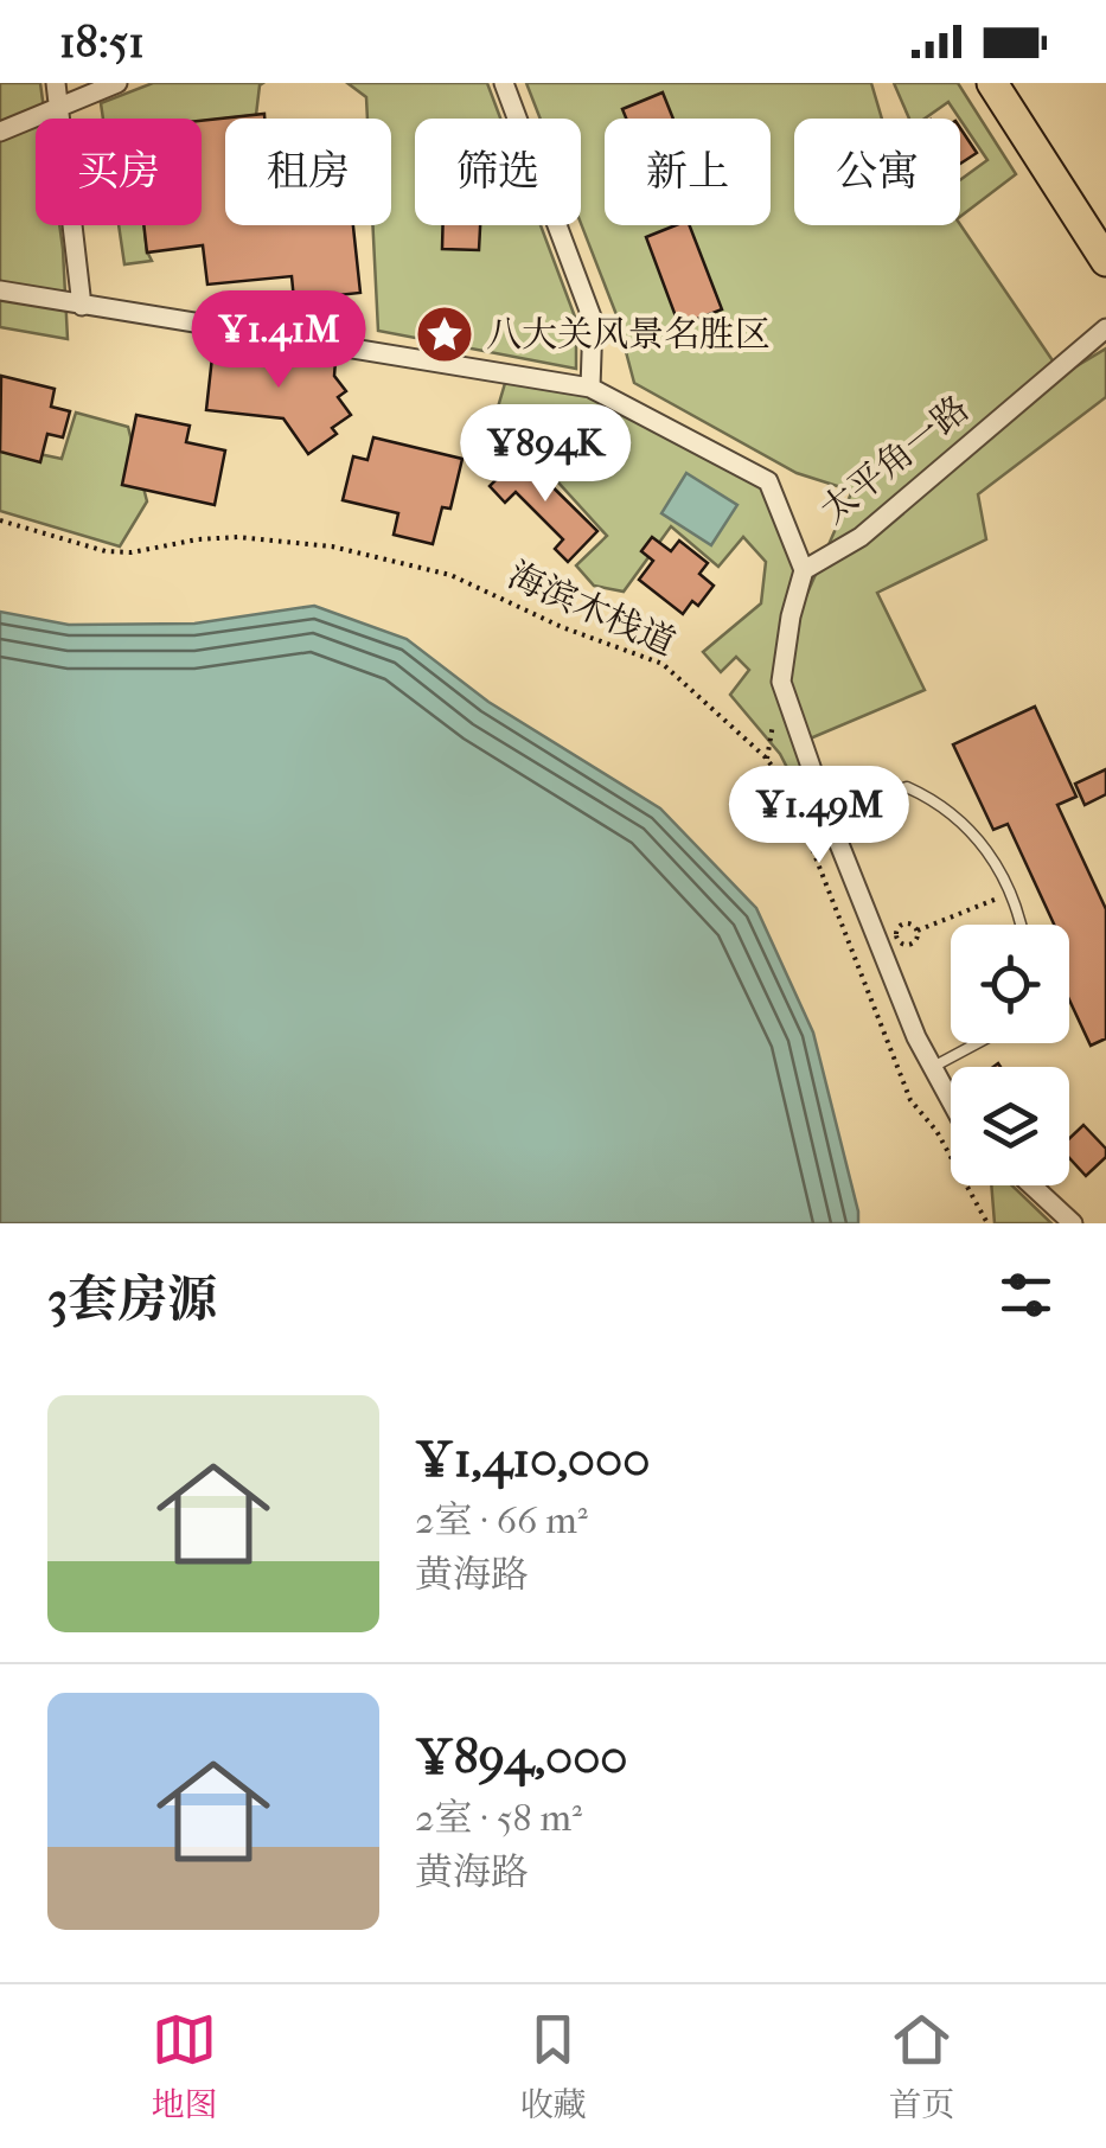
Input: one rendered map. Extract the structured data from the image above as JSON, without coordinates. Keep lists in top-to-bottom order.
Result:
{
  "streets": {
    "street": ["太平角一路"],
    "path": ["海滨木栈道"]
  },
  "places": {
    "place": ["八大关风景名胜区"]
  },
  "page": {
    "status": "18:51",
    "chip": [
      "买房",
      "租房",
      "筛选",
      "新上",
      "公寓"
    ],
    "price": ["¥1.41M", "¥894K", "¥1.49M"],
    "heading": "3套房源",
    "list": [
      {
        "name": "¥1,410,000",
        "note": "2室 · 66 m² · 黄海路"
      },
      {
        "name": "¥894,000",
        "note": "2室 · 58 m² · 黄海路"
      }
    ],
    "tabs": ["地图", "收藏", "首页"]
  }
}
